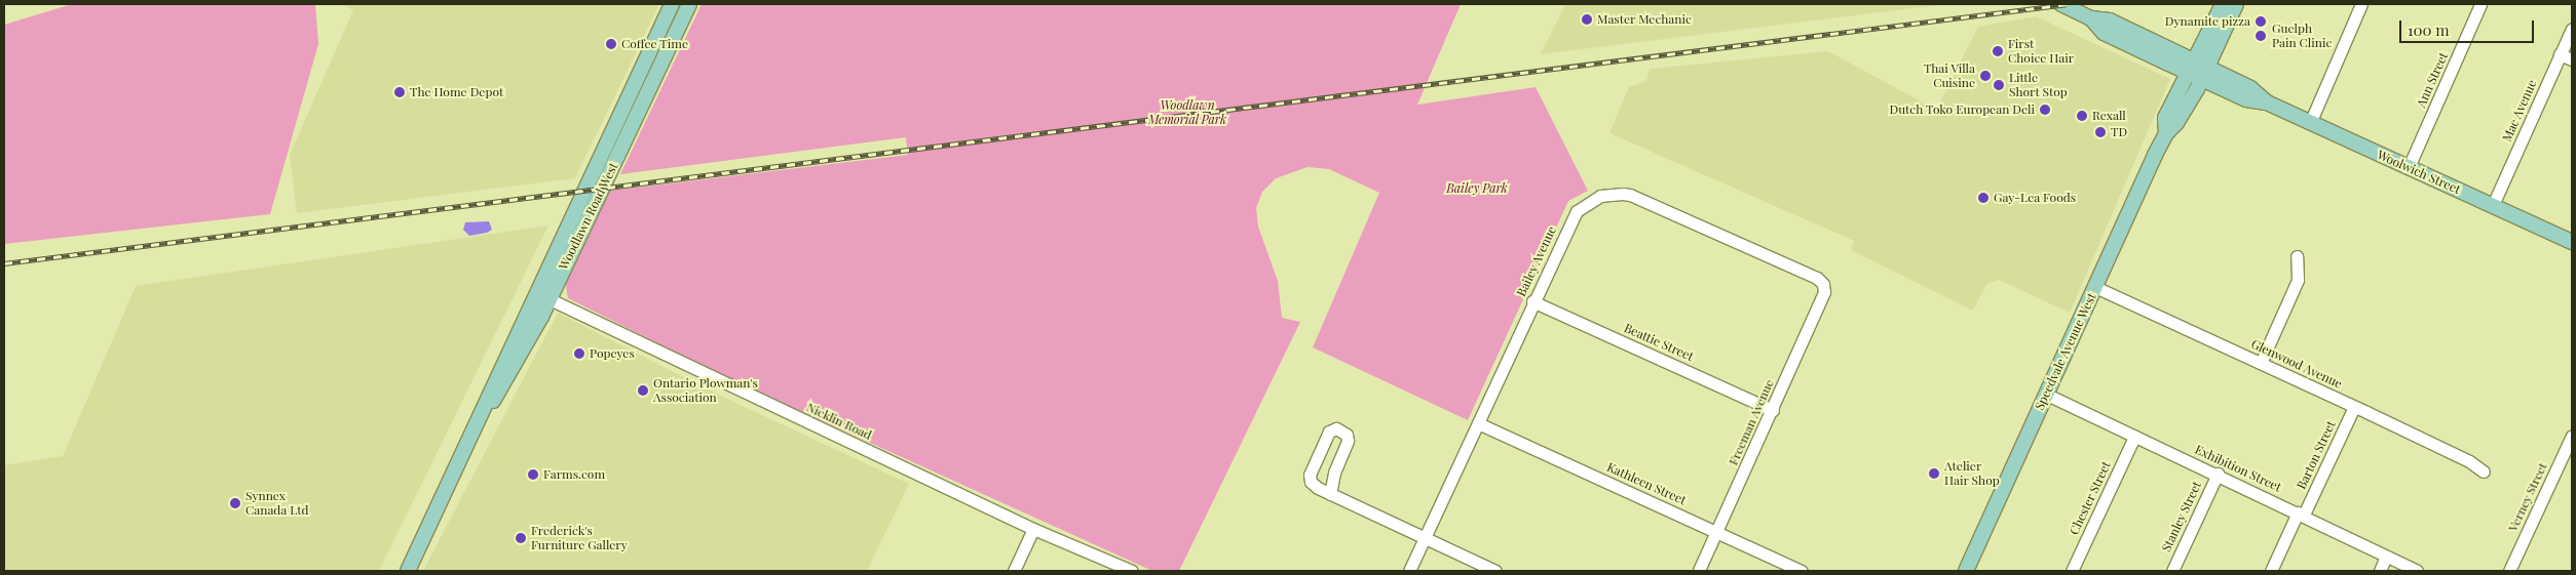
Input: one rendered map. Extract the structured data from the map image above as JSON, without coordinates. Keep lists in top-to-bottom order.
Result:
{
  "streets": {
    "main road": ["Woolwich Street", "Woodlawn Road West", "Speedvale Avenue West"],
    "street": [
      "Ann Street",
      "Mac Avenue",
      "Bailey Avenue",
      "Beattie Street",
      "Glenwood Avenue",
      "Nicklin Road",
      "Freeman Avenue",
      "Barton Street",
      "Exhibition Street",
      "Kathleen Street",
      "Verney Street",
      "Chester Street",
      "Stanley Street"
    ]
  },
  "crossings": [
    ["Ann Street", "Woolwich Street"],
    ["Mac Avenue", "Woolwich Street"],
    ["Woolwich Street", "Speedvale Avenue West"],
    ["Woodlawn Road West", "Nicklin Road"],
    ["Bailey Avenue", "Beattie Street"],
    ["Bailey Avenue", "Freeman Avenue"],
    ["Bailey Avenue", "Kathleen Street"],
    ["Beattie Street", "Freeman Avenue"],
    ["Speedvale Avenue West", "Glenwood Avenue"],
    ["Speedvale Avenue West", "Exhibition Street"],
    ["Glenwood Avenue", "Barton Street"],
    ["Freeman Avenue", "Kathleen Street"],
    ["Barton Street", "Exhibition Street"],
    ["Exhibition Street", "Chester Street"],
    ["Exhibition Street", "Stanley Street"]
  ],
  "parks": ["Woodlawn Memorial Park", "Bailey Park"],
  "places": [
    "Master Mechanic",
    "Dynamite pizza",
    "Guelph Pain Clinic",
    "Coffee Time",
    "First Choice Hair",
    "Thai Villa Cuisine",
    "Little Short Stop",
    "The Home Depot",
    "Dutch Toko European Deli",
    "Rexall",
    "TD",
    "Gay-Lea Foods",
    "Popeyes",
    "Ontario Plowman's Association",
    "Atelier Hair Shop",
    "Farms.com",
    "Synnex Canada Ltd",
    "Frederick's Furniture Gallery"
  ],
  "scale_bar": "100 m"
}
